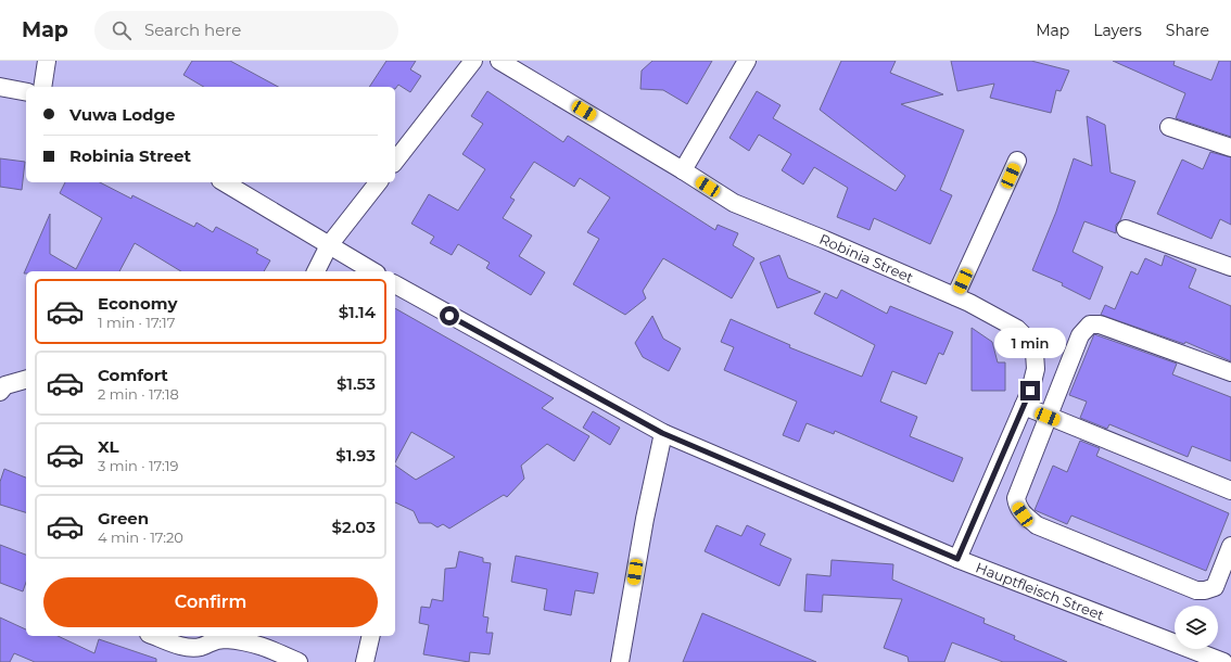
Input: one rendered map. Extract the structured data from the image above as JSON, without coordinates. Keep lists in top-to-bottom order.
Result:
{
  "streets": {
    "street": ["Robinia Street", "Hauptfleisch Street"]
  },
  "crossings": [
    ["Robinia Street", "Hauptfleisch Street"]
  ],
  "page": {
    "header": "Map",
    "search": "Search here",
    "nav": ["Map", "Layers", "Share"],
    "banner": ["Vuwa Lodge", "Robinia Street"],
    "list": [
      {
        "name": "Economy",
        "note": "1 min · 17:17",
        "value": "$1.14"
      },
      {
        "name": "Comfort",
        "note": "2 min · 17:18",
        "value": "$1.53"
      },
      {
        "name": "XL",
        "note": "3 min · 17:19",
        "value": "$1.93"
      },
      {
        "name": "Green",
        "note": "4 min · 17:20",
        "value": "$2.03"
      }
    ],
    "bubble": "1 min",
    "buttons": "Confirm"
  }
}
